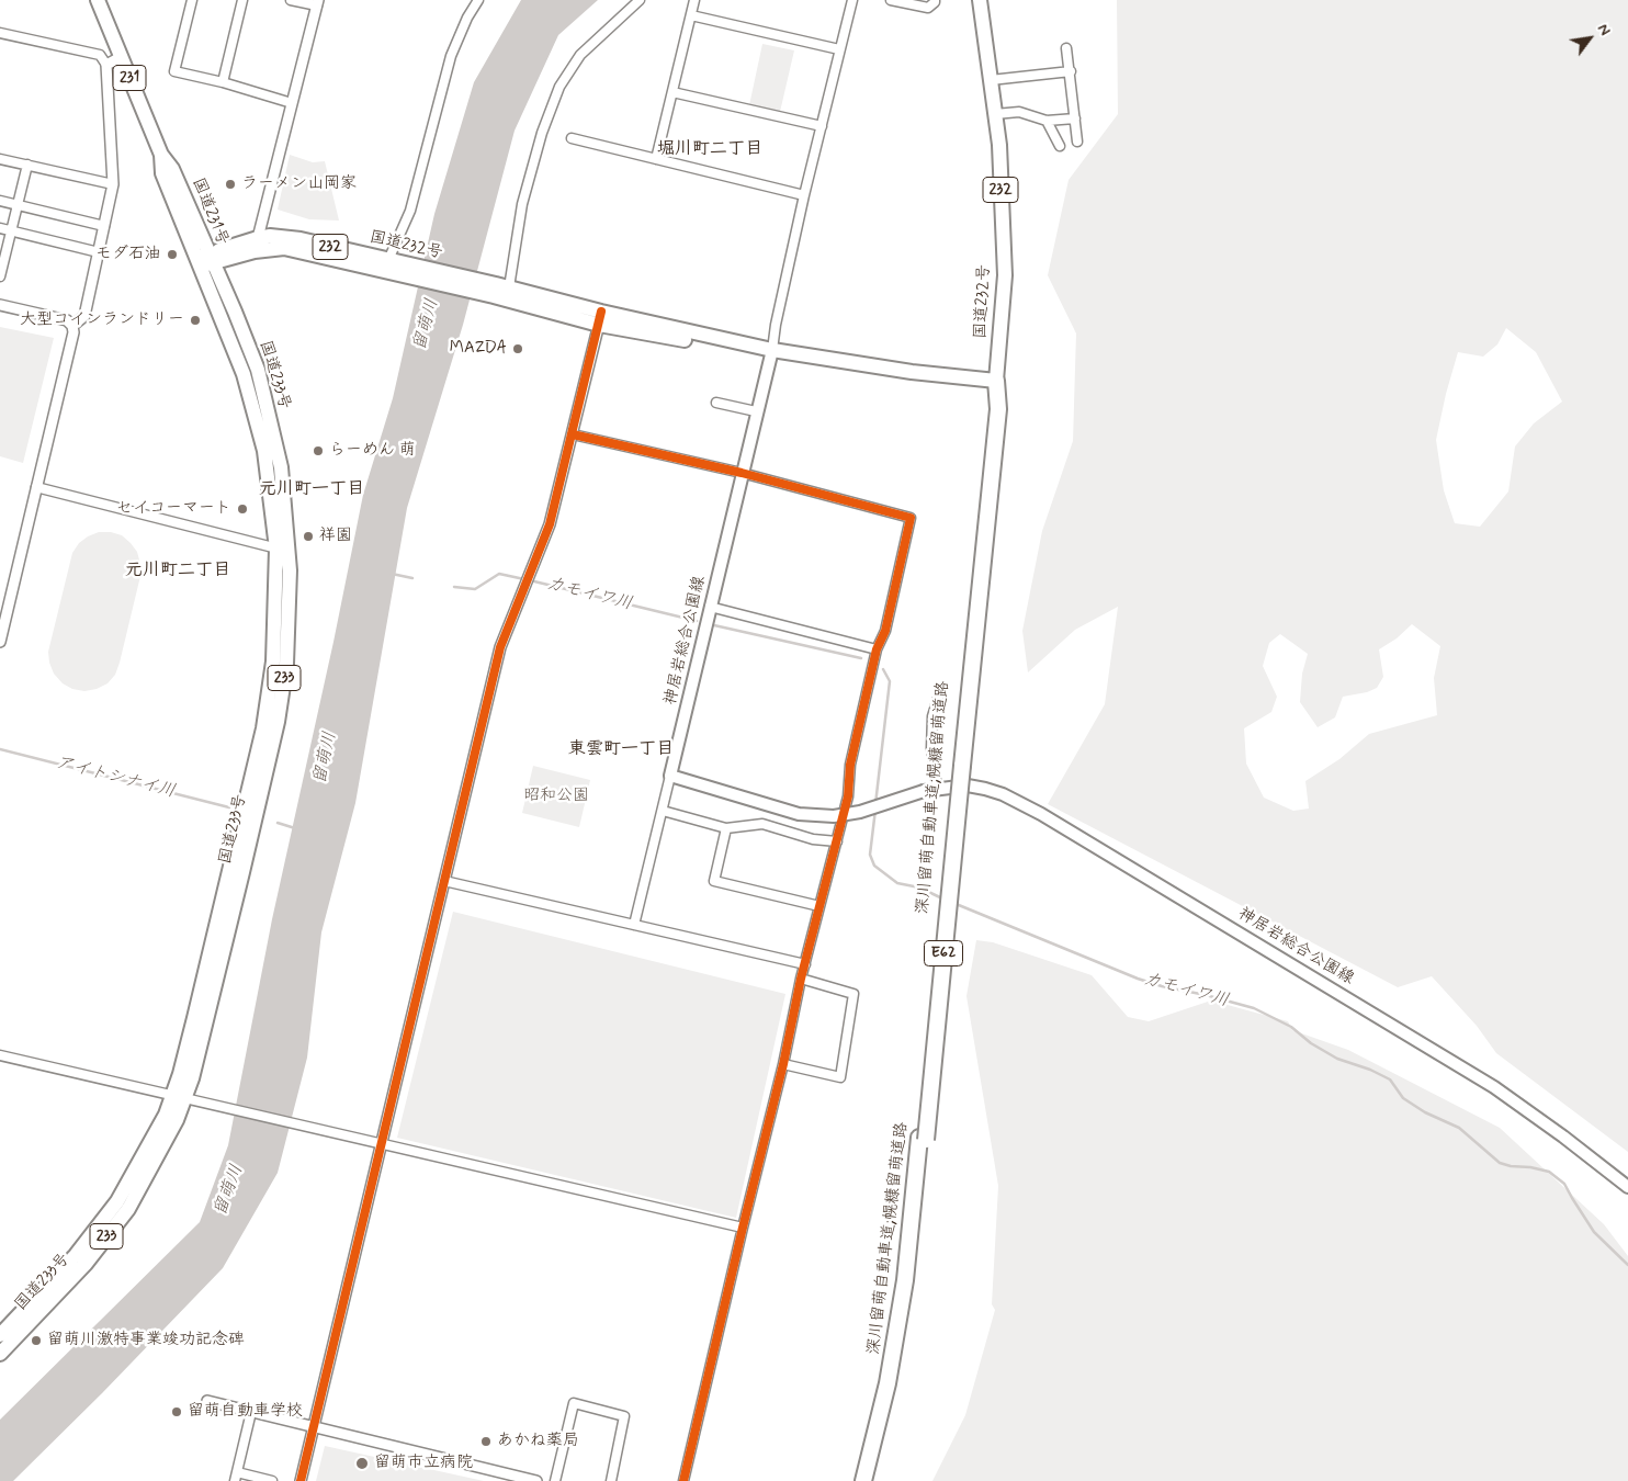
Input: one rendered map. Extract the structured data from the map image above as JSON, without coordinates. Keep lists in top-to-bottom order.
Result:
{
  "streets": {
    "highway": [
      "231",
      "232",
      "国道231号",
      "国道232号",
      "国道233号",
      "233",
      "深川留萌自動車道;幌糠留萌道路",
      "E62"
    ],
    "main road": ["神居岩総合公園線"]
  },
  "crossings": [
    ["国道231号", "国道232号"],
    ["国道231号", "国道233号"],
    ["国道232号", "国道233号"],
    ["国道232号", "神居岩総合公園線"],
    ["国道232号", "深川留萌自動車道;幌糠留萌道路"]
  ],
  "districts": [
    "堀川町二丁目",
    "元川町一丁目",
    "元川町二丁目",
    "東雲町一丁目"
  ],
  "water": ["留萌川", "カモイワ川", "アイトシナイ川"],
  "parks": ["昭和公園"],
  "places": [
    "ラーメン山岡家",
    "モダ石油",
    "大型コインランドリー",
    "MAZDA",
    "らーめん 萌",
    "セイコーマート",
    "祥園",
    "留萌川激特事業竣功記念碑",
    "留萌自動車学校",
    "あかね薬局",
    "留萌市立病院"
  ],
  "north": "top right"
}
